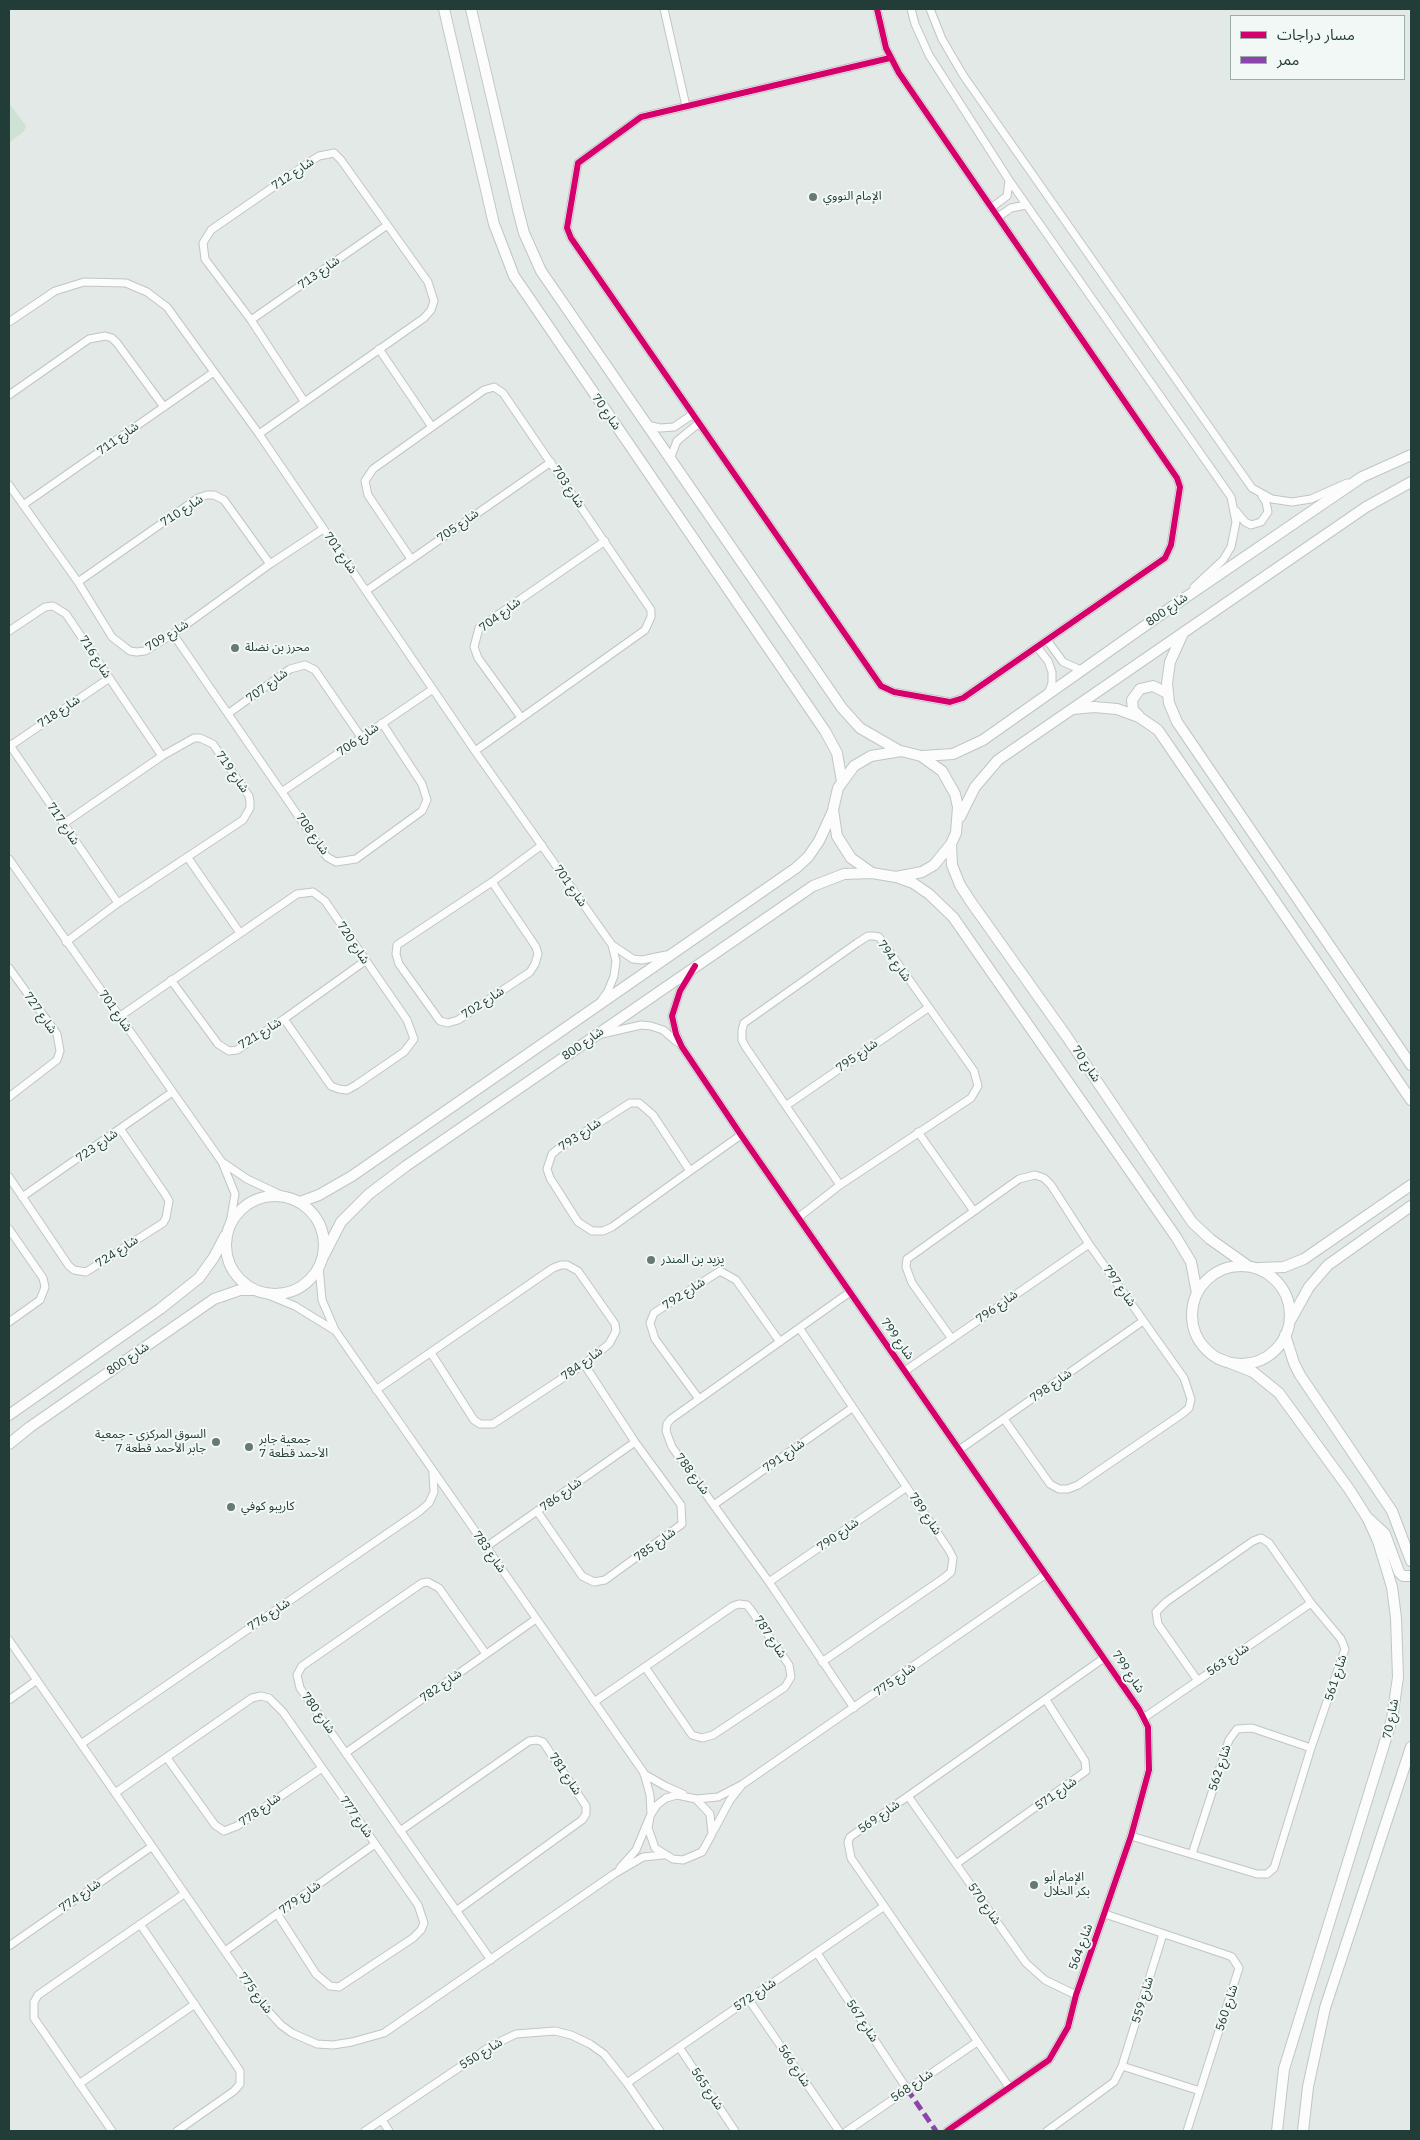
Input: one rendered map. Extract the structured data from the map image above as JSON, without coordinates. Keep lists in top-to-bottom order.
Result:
{
  "streets": {
    "main road": ["شارع 70", "شارع 800"],
    "street": [
      "شارع 712",
      "شارع 713",
      "شارع 711",
      "شارع 703",
      "شارع 710",
      "شارع 705",
      "شارع 701",
      "شارع 704",
      "شارع 709",
      "شارع 716",
      "شارع 707",
      "شارع 718",
      "شارع 706",
      "شارع 719",
      "شارع 717",
      "شارع 708",
      "شارع 720",
      "شارع 794",
      "شارع 702",
      "شارع 727",
      "شارع 721",
      "شارع 795",
      "شارع 793",
      "شارع 723",
      "شارع 724",
      "شارع 797",
      "شارع 792",
      "شارع 796",
      "شارع 799",
      "شارع 784",
      "شارع 798",
      "شارع 791",
      "شارع 788",
      "شارع 786",
      "شارع 789",
      "شارع 790",
      "شارع 785",
      "شارع 783",
      "شارع 776",
      "شارع 787",
      "شارع 563",
      "شارع 561",
      "شارع 775",
      "شارع 782",
      "شارع 780",
      "شارع 562",
      "شارع 781",
      "شارع 571",
      "شارع 778",
      "شارع 777",
      "شارع 569",
      "شارع 774",
      "شارع 779",
      "شارع 570",
      "شارع 564",
      "شارع 572",
      "شارع 559",
      "شارع 560",
      "شارع 567",
      "شارع 550",
      "شارع 566",
      "شارع 568",
      "شارع 565"
    ]
  },
  "crossings": [
    ["شارع 712", "شارع 713"],
    ["شارع 712", "شارع 701"],
    ["شارع 70", "شارع 800"],
    ["شارع 711", "شارع 701"],
    ["شارع 711", "شارع 709"],
    ["شارع 703", "شارع 705"],
    ["شارع 703", "شارع 701"],
    ["شارع 703", "شارع 704"],
    ["شارع 710", "شارع 709"],
    ["شارع 705", "شارع 701"],
    ["شارع 701", "شارع 800"],
    ["شارع 701", "شارع 709"],
    ["شارع 701", "شارع 706"],
    ["شارع 701", "شارع 719"],
    ["شارع 701", "شارع 720"],
    ["شارع 701", "شارع 702"],
    ["شارع 701", "شارع 723"],
    ["شارع 701", "شارع 783"],
    ["شارع 800", "شارع 799"],
    ["شارع 800", "شارع 783"],
    ["شارع 709", "شارع 708"],
    ["شارع 716", "شارع 718"],
    ["شارع 716", "شارع 719"],
    ["شارع 707", "شارع 706"],
    ["شارع 707", "شارع 708"],
    ["شارع 718", "شارع 717"],
    ["شارع 706", "شارع 708"],
    ["شارع 719", "شارع 717"],
    ["شارع 720", "شارع 721"],
    ["شارع 794", "شارع 795"],
    ["شارع 794", "شارع 799"],
    ["شارع 793", "شارع 799"],
    ["شارع 723", "شارع 724"],
    ["شارع 797", "شارع 796"],
    ["شارع 797", "شارع 798"],
    ["شارع 792", "شارع 788"],
    ["شارع 796", "شارع 799"],
    ["شارع 799", "شارع 798"],
    ["شارع 799", "شارع 788"],
    ["شارع 799", "شارع 563"],
    ["شارع 799", "شارع 775"],
    ["شارع 799", "شارع 569"],
    ["شارع 799", "شارع 564"],
    ["شارع 784", "شارع 785"],
    ["شارع 784", "شارع 783"],
    ["شارع 791", "شارع 788"],
    ["شارع 791", "شارع 789"],
    ["شارع 788", "شارع 789"],
    ["شارع 788", "شارع 790"],
    ["شارع 788", "شارع 775"],
    ["شارع 786", "شارع 785"],
    ["شارع 786", "شارع 783"],
    ["شارع 789", "شارع 790"],
    ["شارع 783", "شارع 776"],
    ["شارع 783", "شارع 787"],
    ["شارع 783", "شارع 775"],
    ["شارع 783", "شارع 782"],
    ["شارع 776", "شارع 775"],
    ["شارع 563", "شارع 561"],
    ["شارع 563", "شارع 564"],
    ["شارع 561", "شارع 562"],
    ["شارع 561", "شارع 564"],
    ["شارع 775", "شارع 780"],
    ["شارع 775", "شارع 777"],
    ["شارع 775", "شارع 774"],
    ["شارع 775", "شارع 779"],
    ["شارع 782", "شارع 780"],
    ["شارع 780", "شارع 781"],
    ["شارع 571", "شارع 569"],
    ["شارع 571", "شارع 570"],
    ["شارع 778", "شارع 777"],
    ["شارع 777", "شارع 779"],
    ["شارع 569", "شارع 570"],
    ["شارع 569", "شارع 564"],
    ["شارع 569", "شارع 572"],
    ["شارع 569", "شارع 568"],
    ["شارع 570", "شارع 564"],
    ["شارع 564", "شارع 560"],
    ["شارع 572", "شارع 567"],
    ["شارع 572", "شارع 550"],
    ["شارع 572", "شارع 566"],
    ["شارع 572", "شارع 565"],
    ["شارع 559", "شارع 560"],
    ["شارع 567", "شارع 568"]
  ],
  "places": [
    "الإمام النووي",
    "محرز بن نضلة",
    "يزيد بن المنذر",
    "السوق المركزي - جمعية جابر الأحمد قطعة 7",
    "جمعية جابر الأحمد قطعة 7",
    "كاريبو كوفي",
    "الإمام أبو بكر الخلال"
  ],
  "legend": ["مسار دراجات", "ممر"]
}
